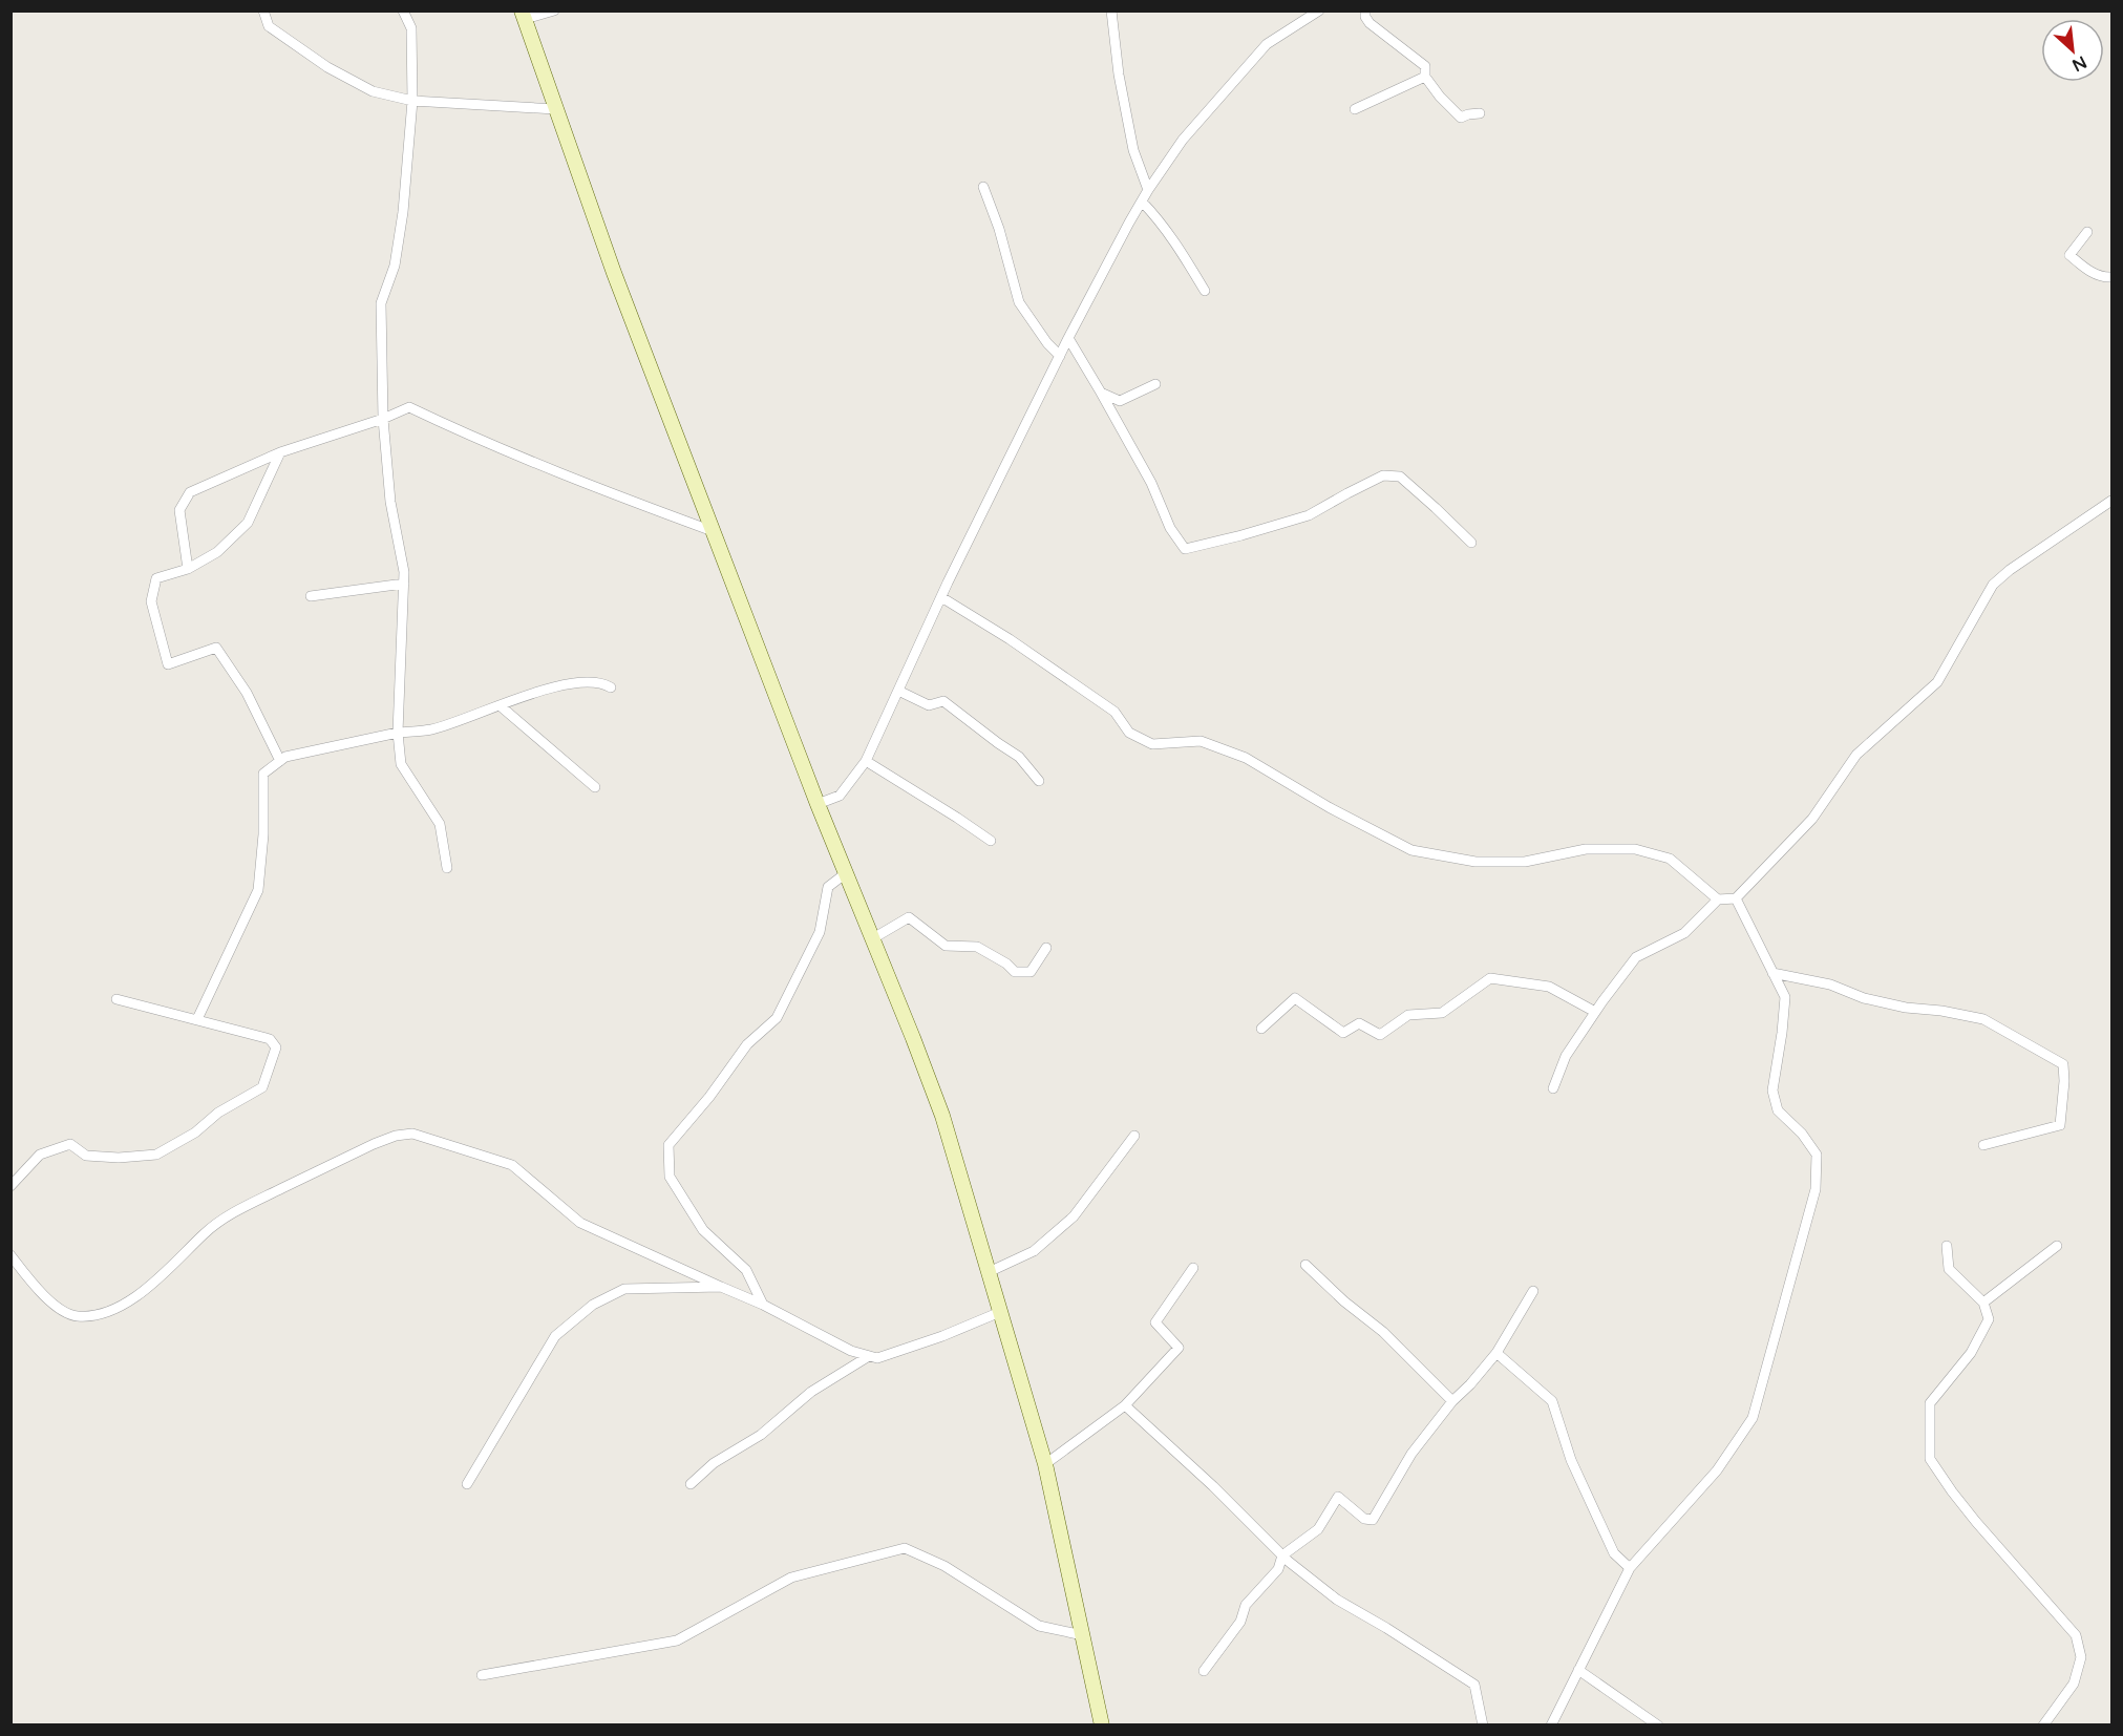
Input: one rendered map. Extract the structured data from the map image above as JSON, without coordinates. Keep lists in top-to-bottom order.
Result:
{
  "north": "bottom right"
}
